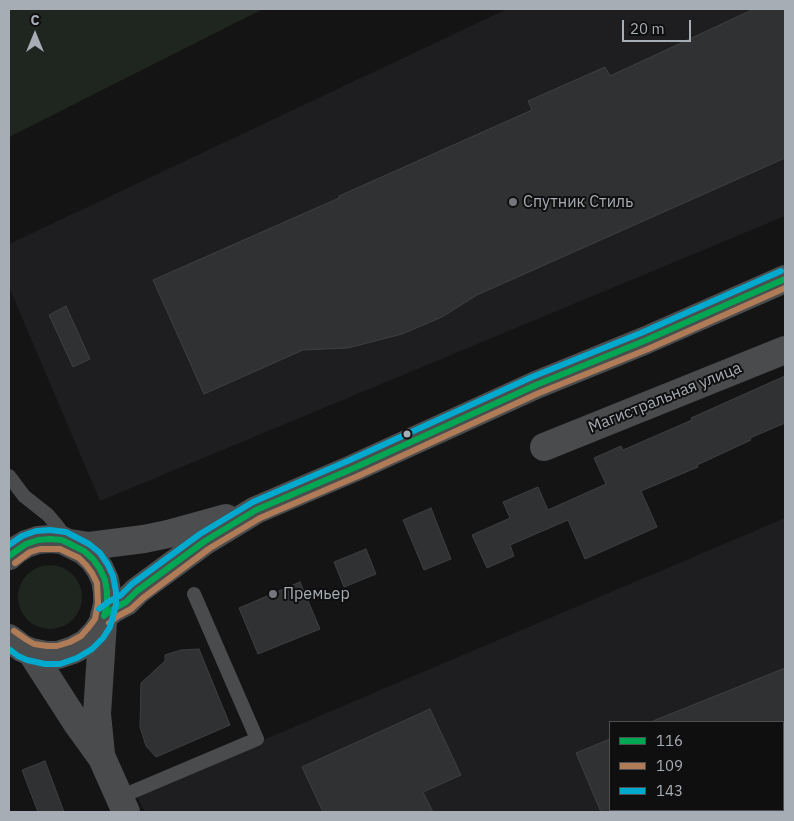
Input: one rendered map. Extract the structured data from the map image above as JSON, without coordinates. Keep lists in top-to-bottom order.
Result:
{
  "streets": {
    "street": ["Магистральная улица"]
  },
  "places": ["Спутник Стиль", "Премьер"],
  "lines": ["transit line 143", "transit line 116", "transit line 109"],
  "legend": ["116", "109", "143"],
  "scale_bar": "20 m",
  "north": "top"
}
